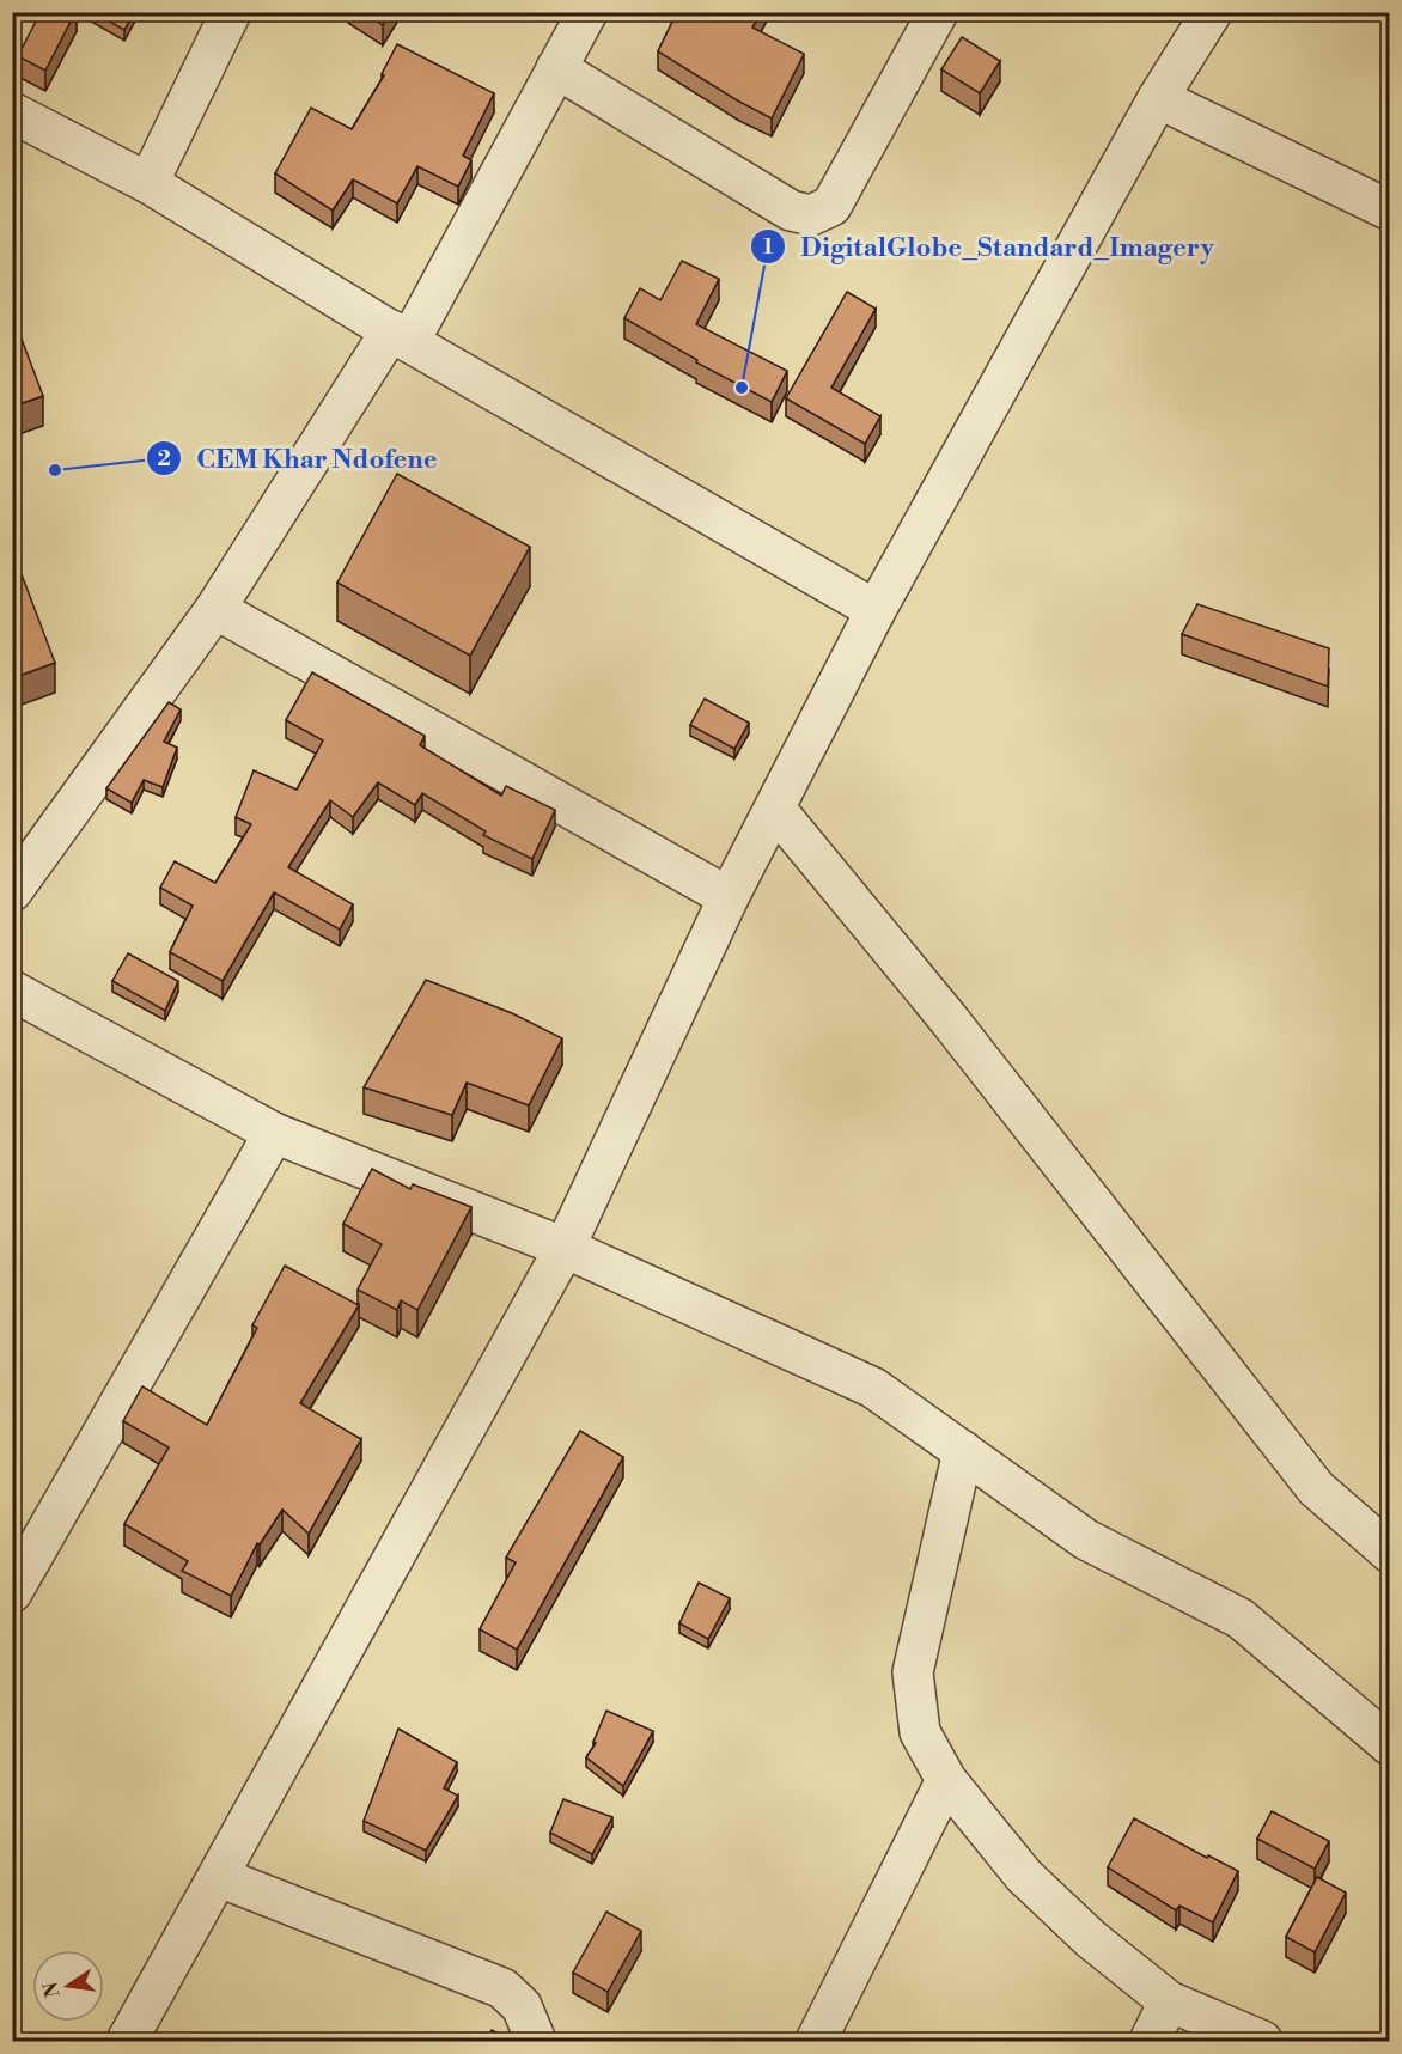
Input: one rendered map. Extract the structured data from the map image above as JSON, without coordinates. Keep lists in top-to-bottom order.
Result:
{
  "places": ["DigitalGlobe_Standard_Imagery", "CEM Khar Ndofene"],
  "north": "left"
}
